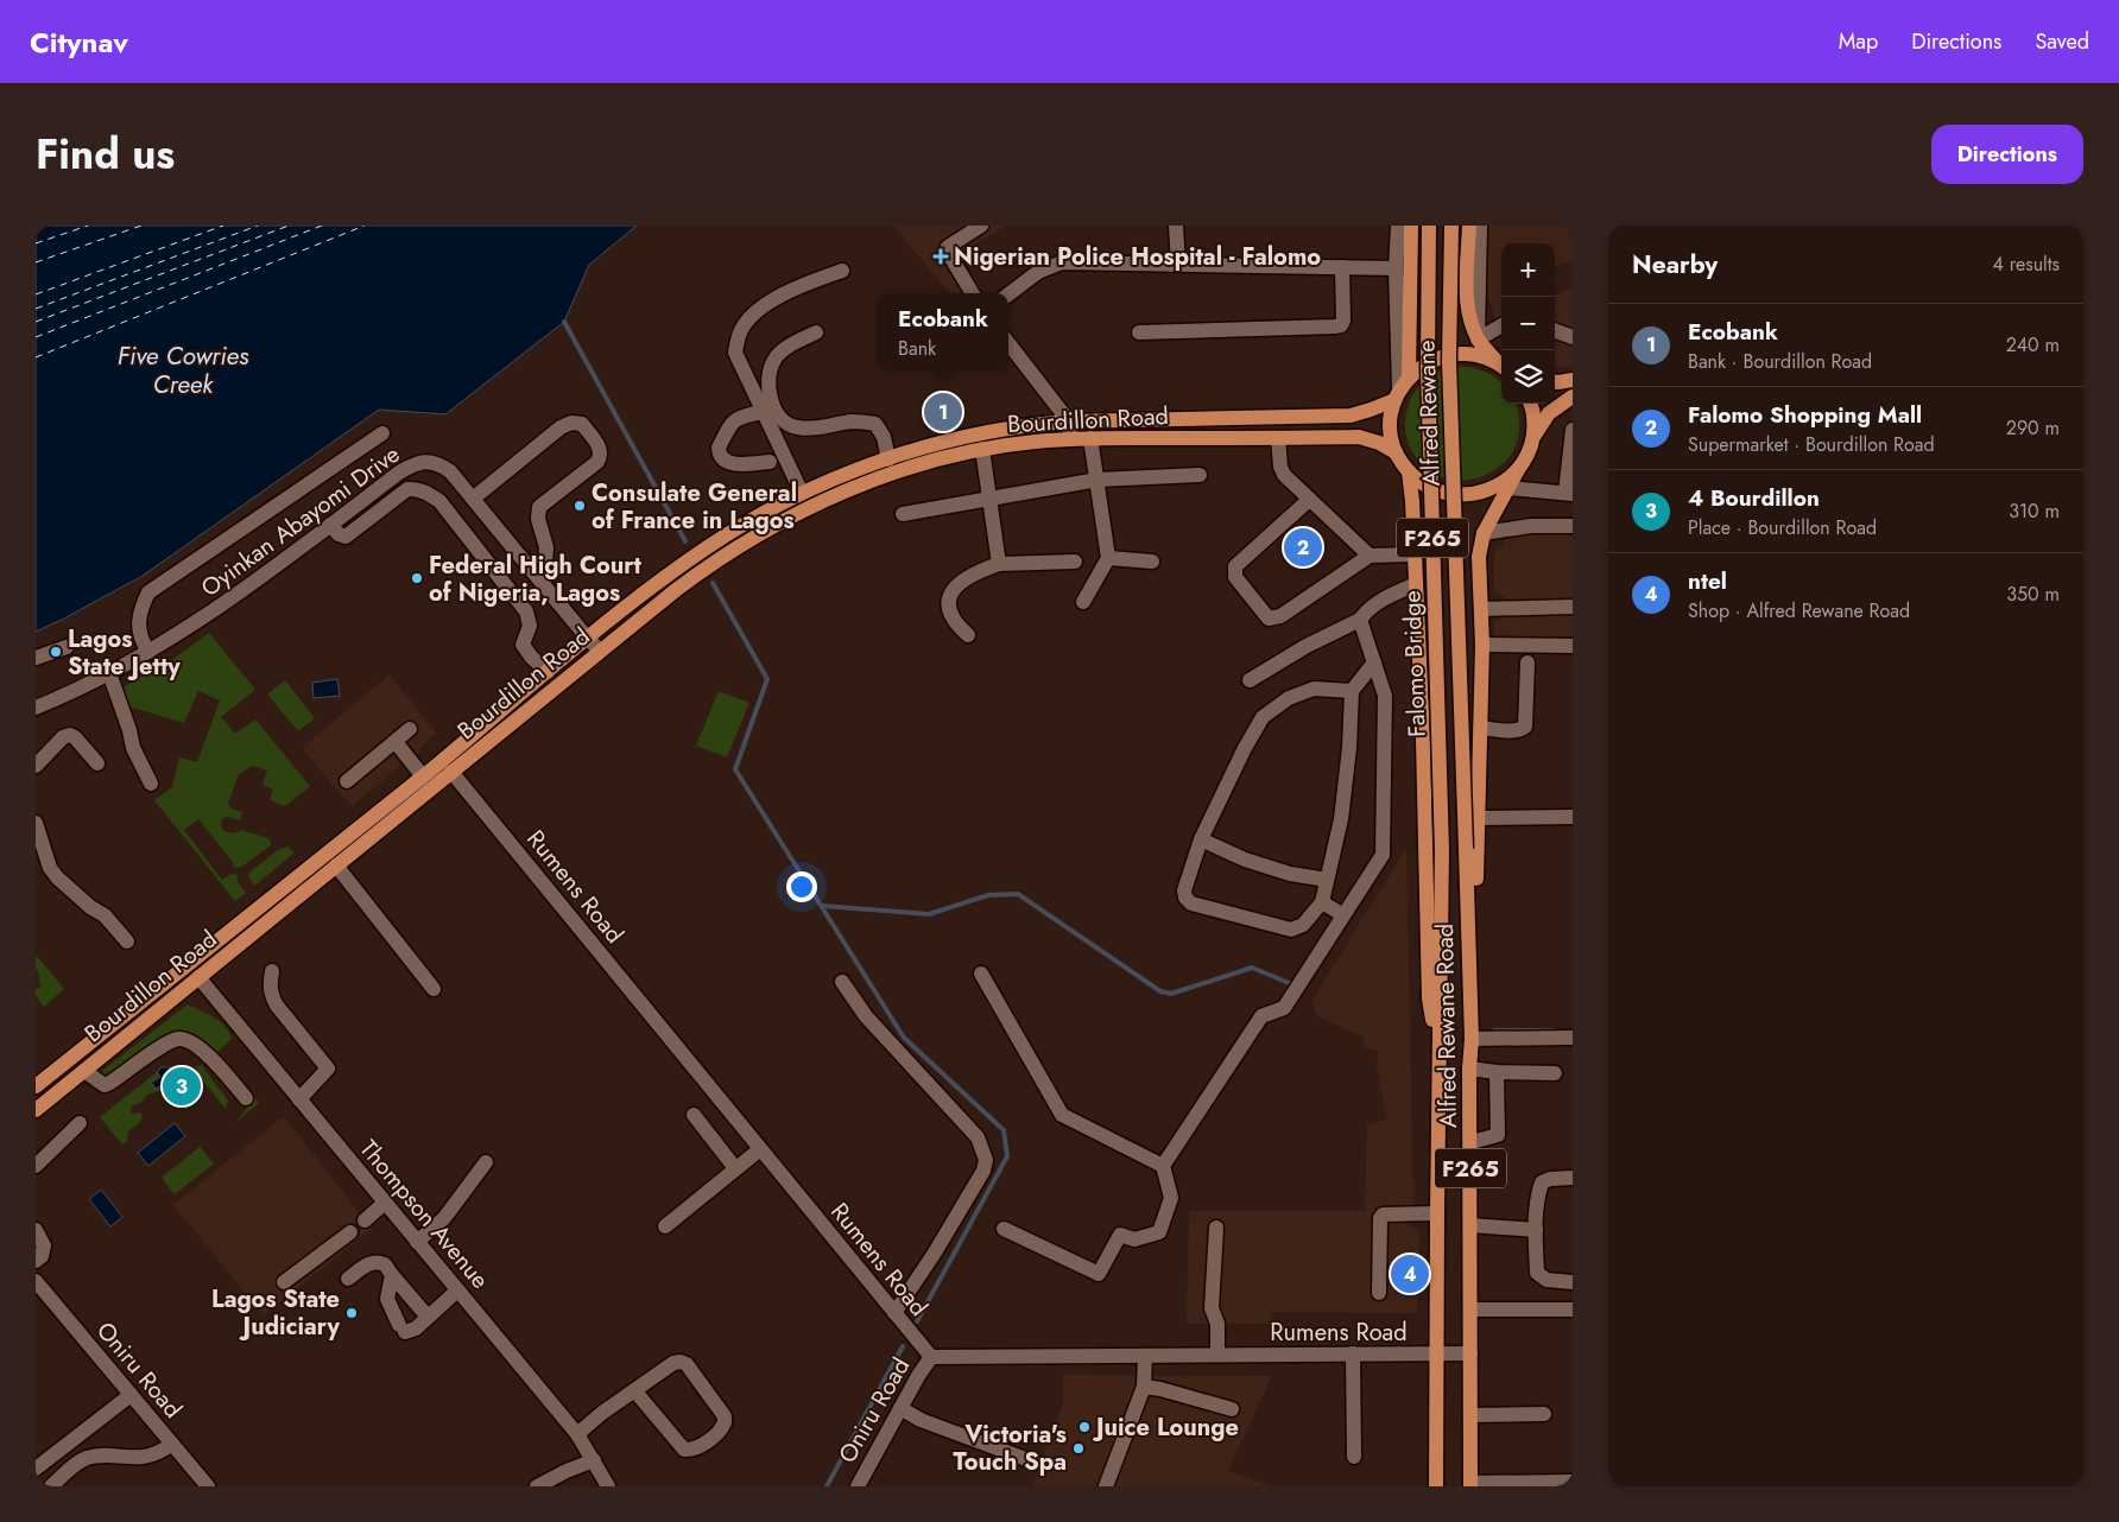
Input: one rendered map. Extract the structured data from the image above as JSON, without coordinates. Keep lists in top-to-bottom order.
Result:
{
  "streets": {
    "main road": [
      "Alfred Rewane",
      "Bourdillon Road",
      "F265",
      "Falomo Bridge",
      "Alfred Rewane Road"
    ],
    "street": [
      "Oyinkan Abayomi Drive",
      "Rumens Road",
      "Thompson Avenue",
      "Oniru Road"
    ]
  },
  "crossings": [
    ["Alfred Rewane", "Alfred Rewane Road"],
    ["Bourdillon Road", "Oyinkan Abayomi Drive"],
    ["Bourdillon Road", "Rumens Road"],
    ["Bourdillon Road", "Thompson Avenue"],
    ["Falomo Bridge", "Alfred Rewane Road"],
    ["Rumens Road", "Alfred Rewane Road"],
    ["Rumens Road", "Oniru Road"]
  ],
  "water": ["Five Cowries Creek"],
  "places": {
    "health": ["Nigerian Police Hospital - Falomo"],
    "other": [
      "Consulate General of France in Lagos",
      "Federal High Court of Nigeria, Lagos",
      "Lagos State Jetty",
      "Lagos State Judiciary",
      "Juice Lounge",
      "Victoria's Touch Spa"
    ]
  },
  "page": {
    "header": "Citynav",
    "nav": ["Map", "Directions", "Saved"],
    "title": "Find us",
    "buttons": "Directions",
    "heading": ["Nearby", "4 results"],
    "map_buttons": ["+", "−"],
    "popup": ["Ecobank", "Bank"],
    "list": [
      {
        "mark": "1",
        "name": "Ecobank",
        "note": "Bank · Bourdillon Road",
        "value": "240 m"
      },
      {
        "mark": "2",
        "name": "Falomo Shopping Mall",
        "note": "Supermarket · Bourdillon Road",
        "value": "290 m"
      },
      {
        "mark": "3",
        "name": "4 Bourdillon",
        "note": "Place · Bourdillon Road",
        "value": "310 m"
      },
      {
        "mark": "4",
        "name": "ntel",
        "note": "Shop · Alfred Rewane Road",
        "value": "350 m"
      }
    ],
    "pins": [
      "1",
      "2",
      "3",
      "4"
    ]
  }
}
